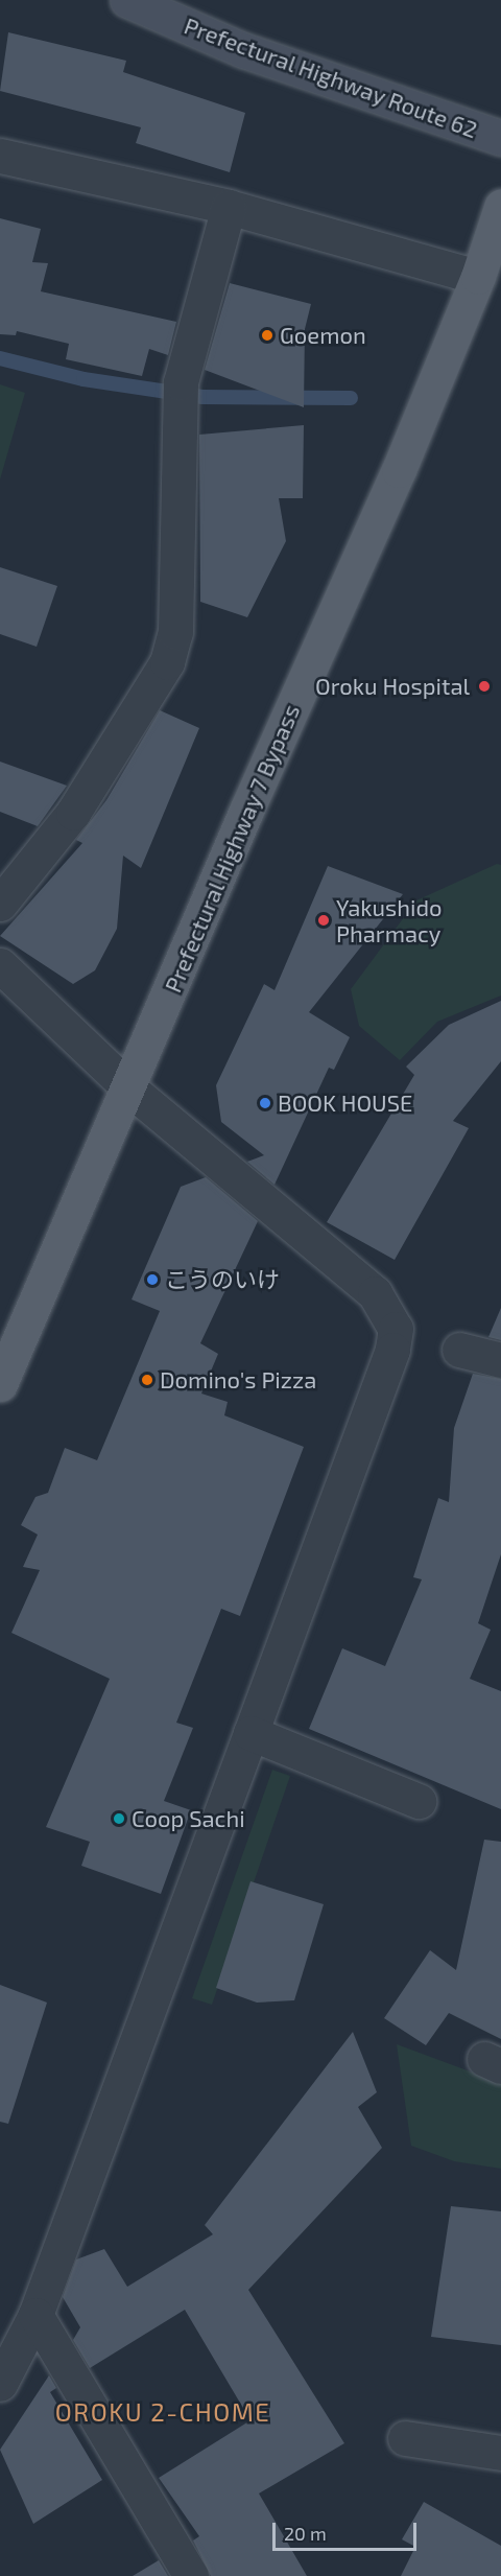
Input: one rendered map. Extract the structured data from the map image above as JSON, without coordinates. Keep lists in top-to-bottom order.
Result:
{
  "streets": {
    "main road": ["Prefectural Highway Route 62", "Prefectural Highway 7 Bypass"]
  },
  "districts": ["OROKU 2-CHOME"],
  "places": [
    "Goemon",
    "Oroku Hospital",
    "Yakushido Pharmacy",
    "BOOK HOUSE",
    "こうのいけ",
    "Domino's Pizza",
    "Coop Sachi"
  ],
  "scale_bar": "20 m"
}
